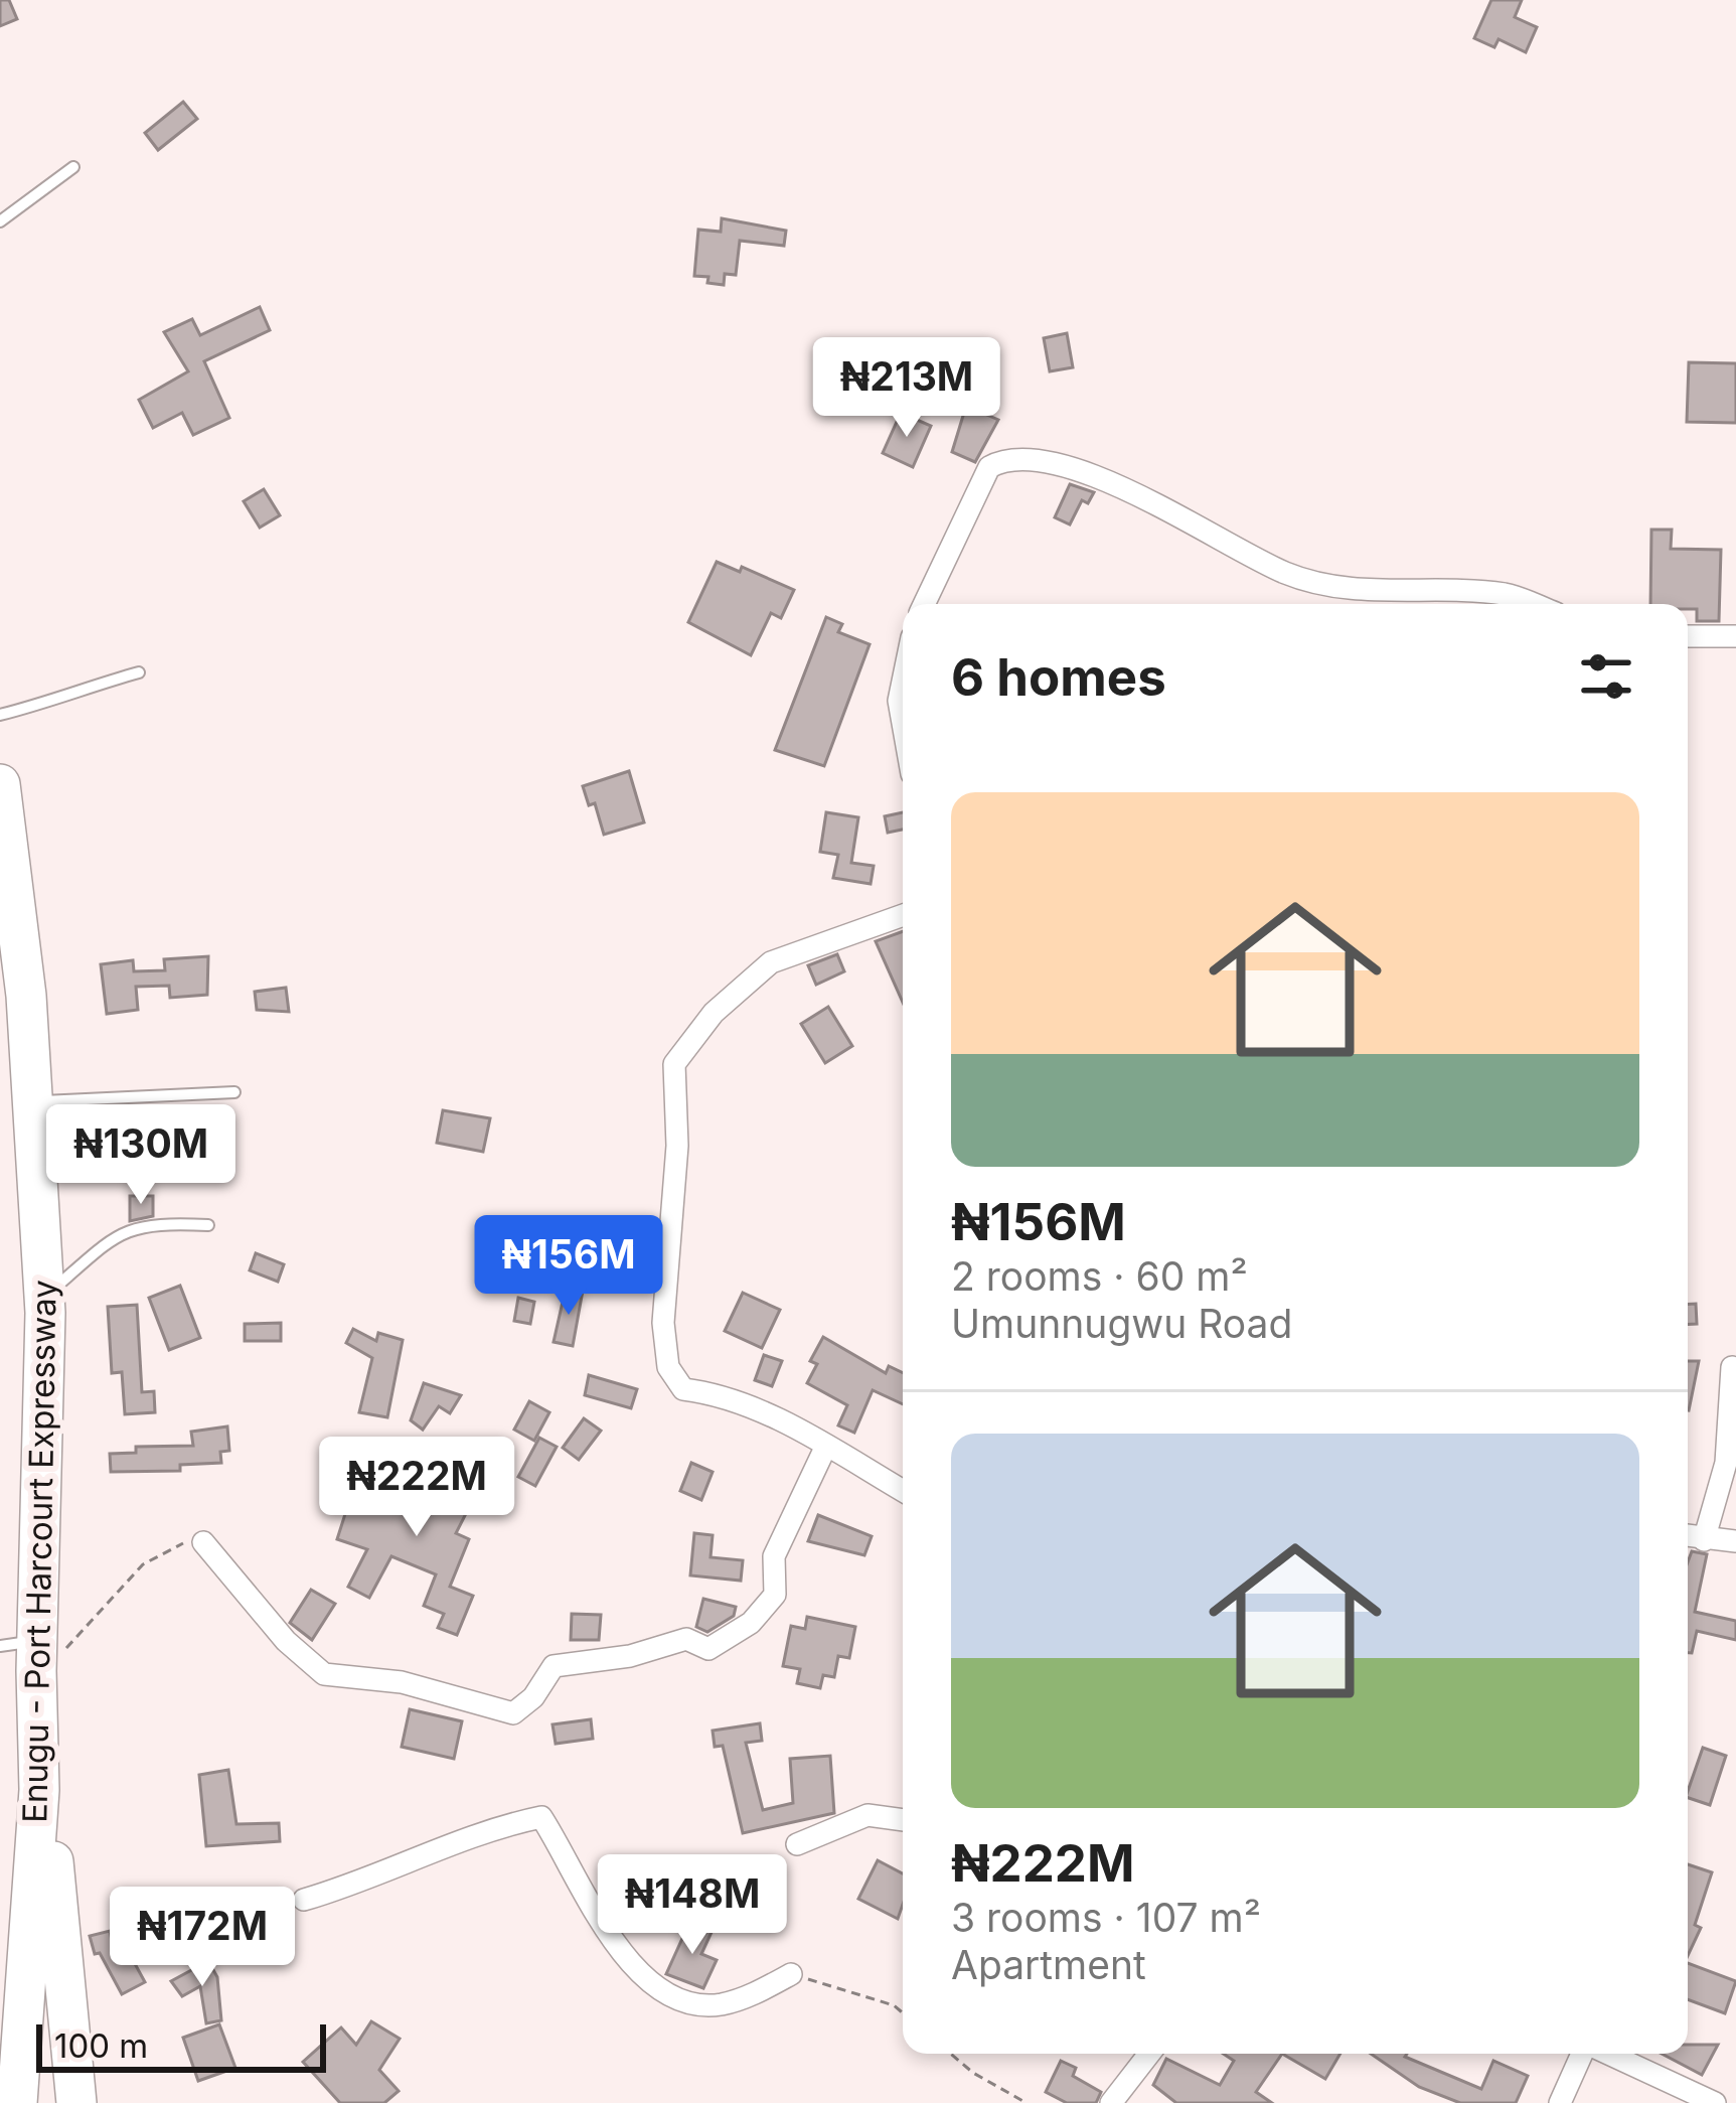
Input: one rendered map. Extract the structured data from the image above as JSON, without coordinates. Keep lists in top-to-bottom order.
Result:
{
  "streets": {
    "highway": ["Enugu - Port Harcourt Expressway"]
  },
  "scale_bar": "100 m",
  "page": {
    "price": [
      "₦213M",
      "₦130M",
      "₦156M",
      "₦222M",
      "₦148M",
      "₦172M"
    ],
    "heading": "6 homes",
    "list": [
      {
        "name": "₦156M",
        "note": "2 rooms · 60 m² · Umunnugwu Road"
      },
      {
        "name": "₦222M",
        "note": "3 rooms · 107 m² · Apartment"
      }
    ],
    "scale": "100 m"
  }
}
